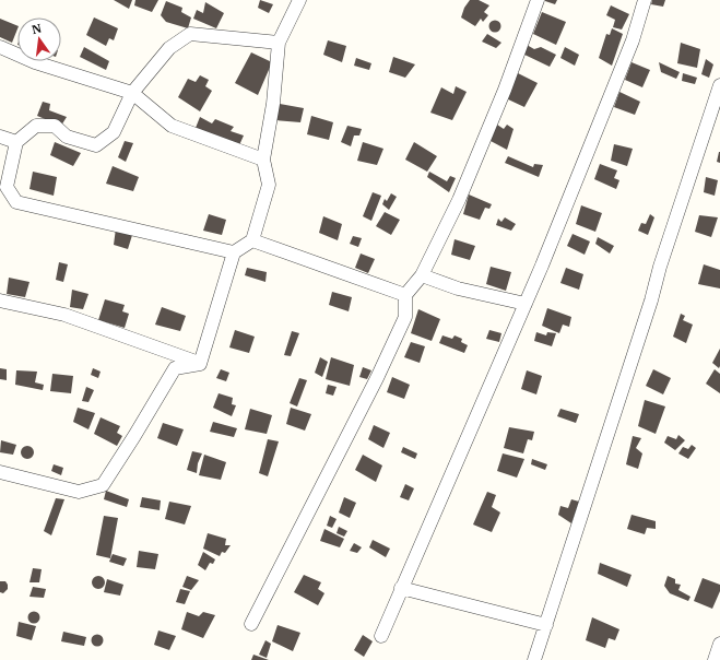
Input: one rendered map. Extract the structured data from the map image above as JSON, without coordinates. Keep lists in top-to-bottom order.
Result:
{
  "north": "top"
}
